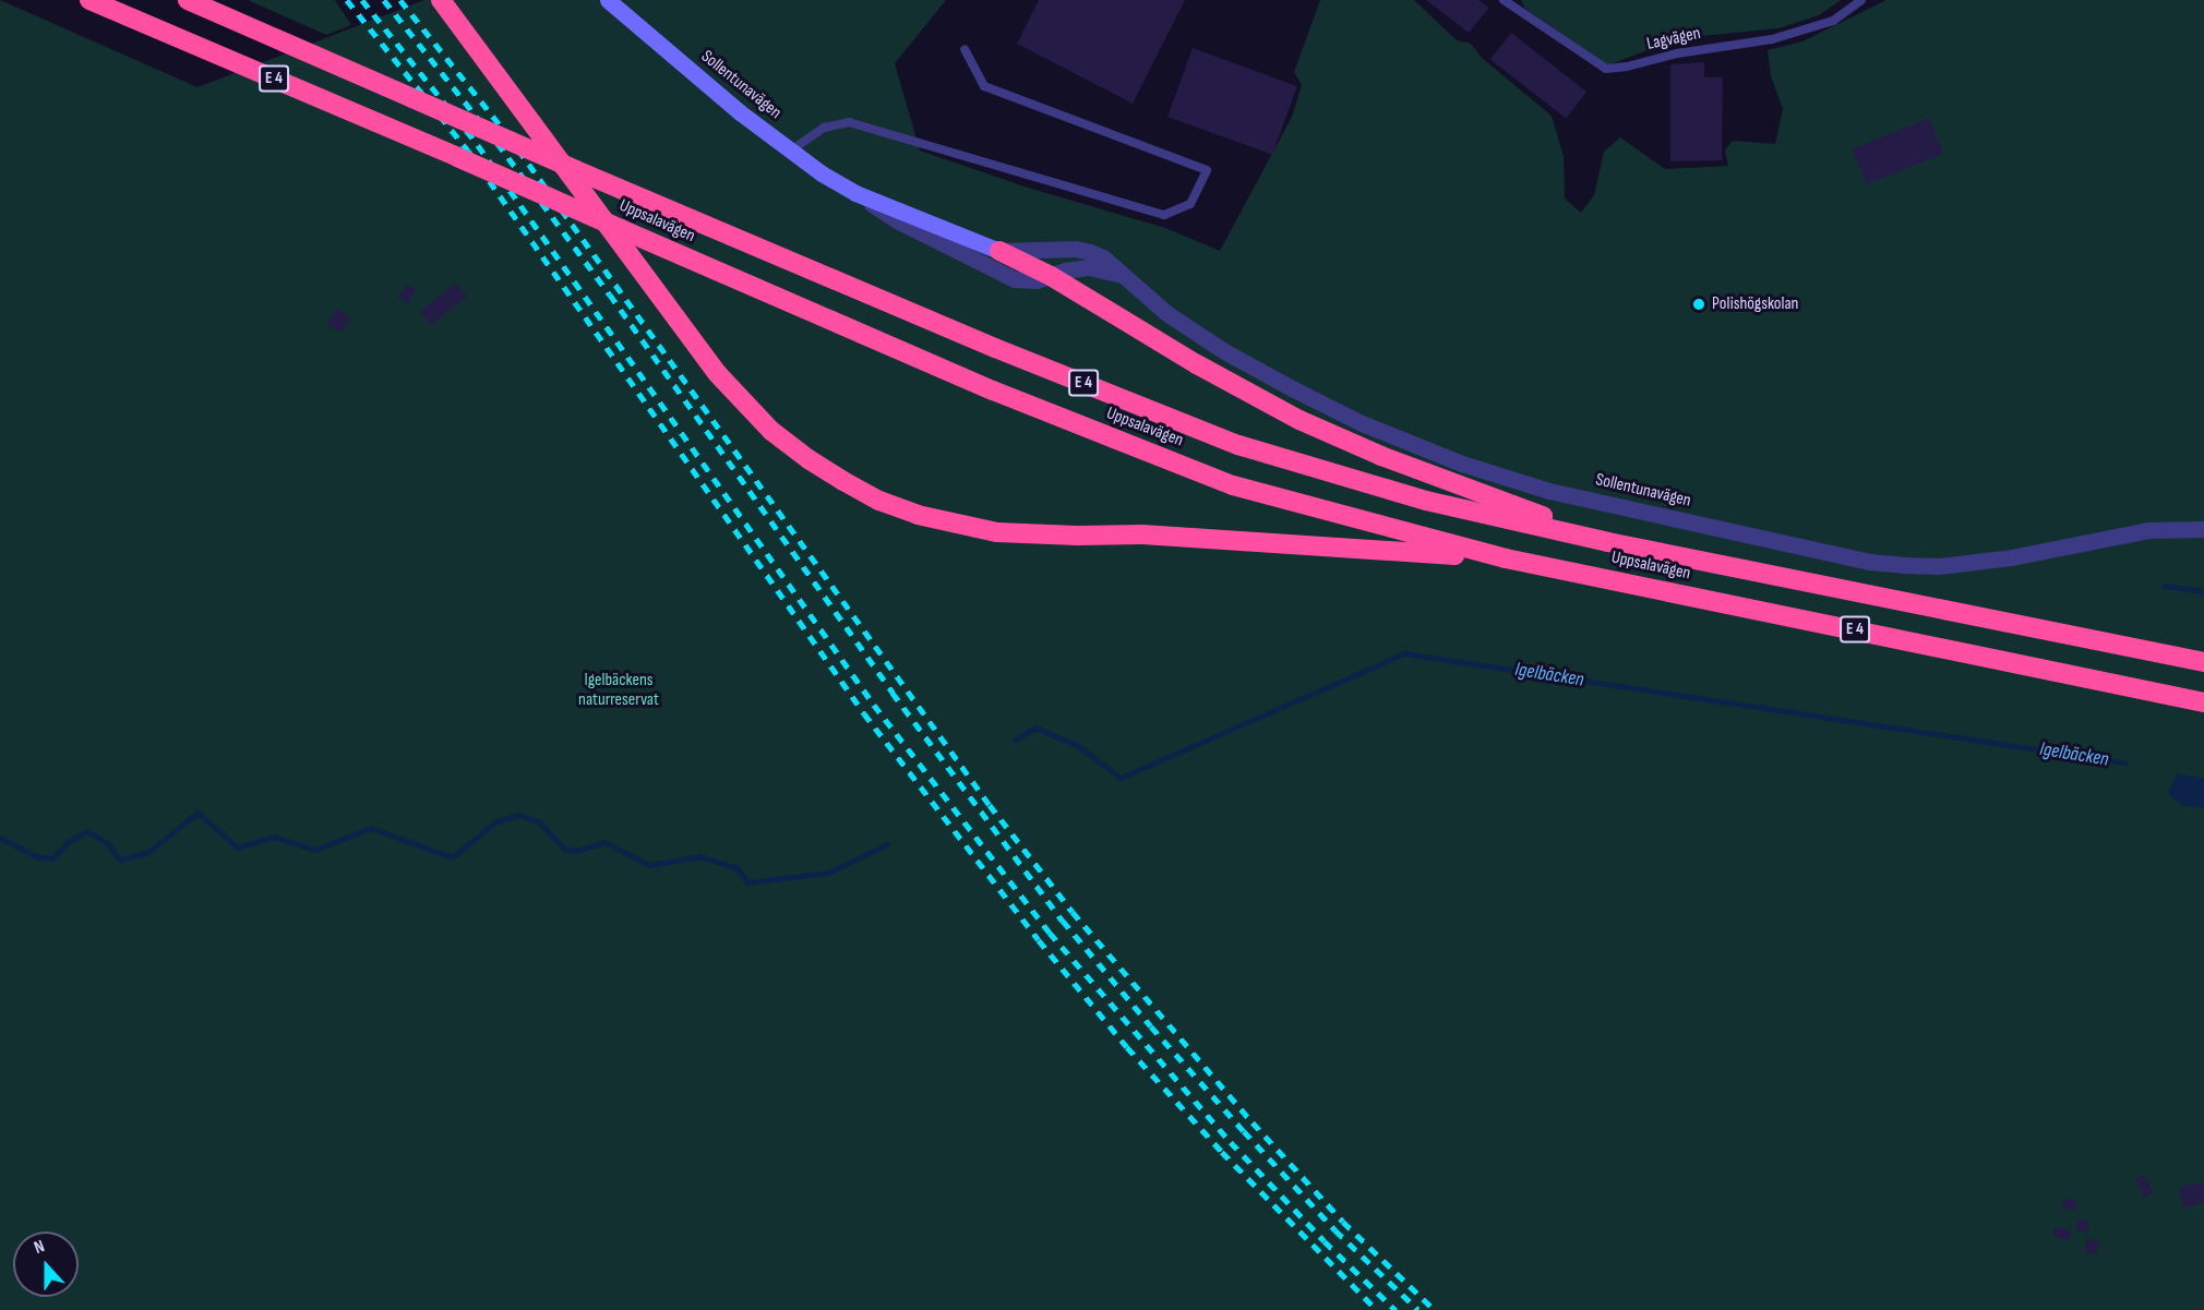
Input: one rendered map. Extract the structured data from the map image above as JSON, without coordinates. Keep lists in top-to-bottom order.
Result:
{
  "streets": {
    "highway": ["E 4", "Uppsalavägen"],
    "street": ["Sollentunavägen"],
    "lane": ["Lagvägen"]
  },
  "water": ["Igelbäcken"],
  "parks": ["Igelbäckens naturreservat"],
  "places": ["Polishögskolan"],
  "north": "top"
}
